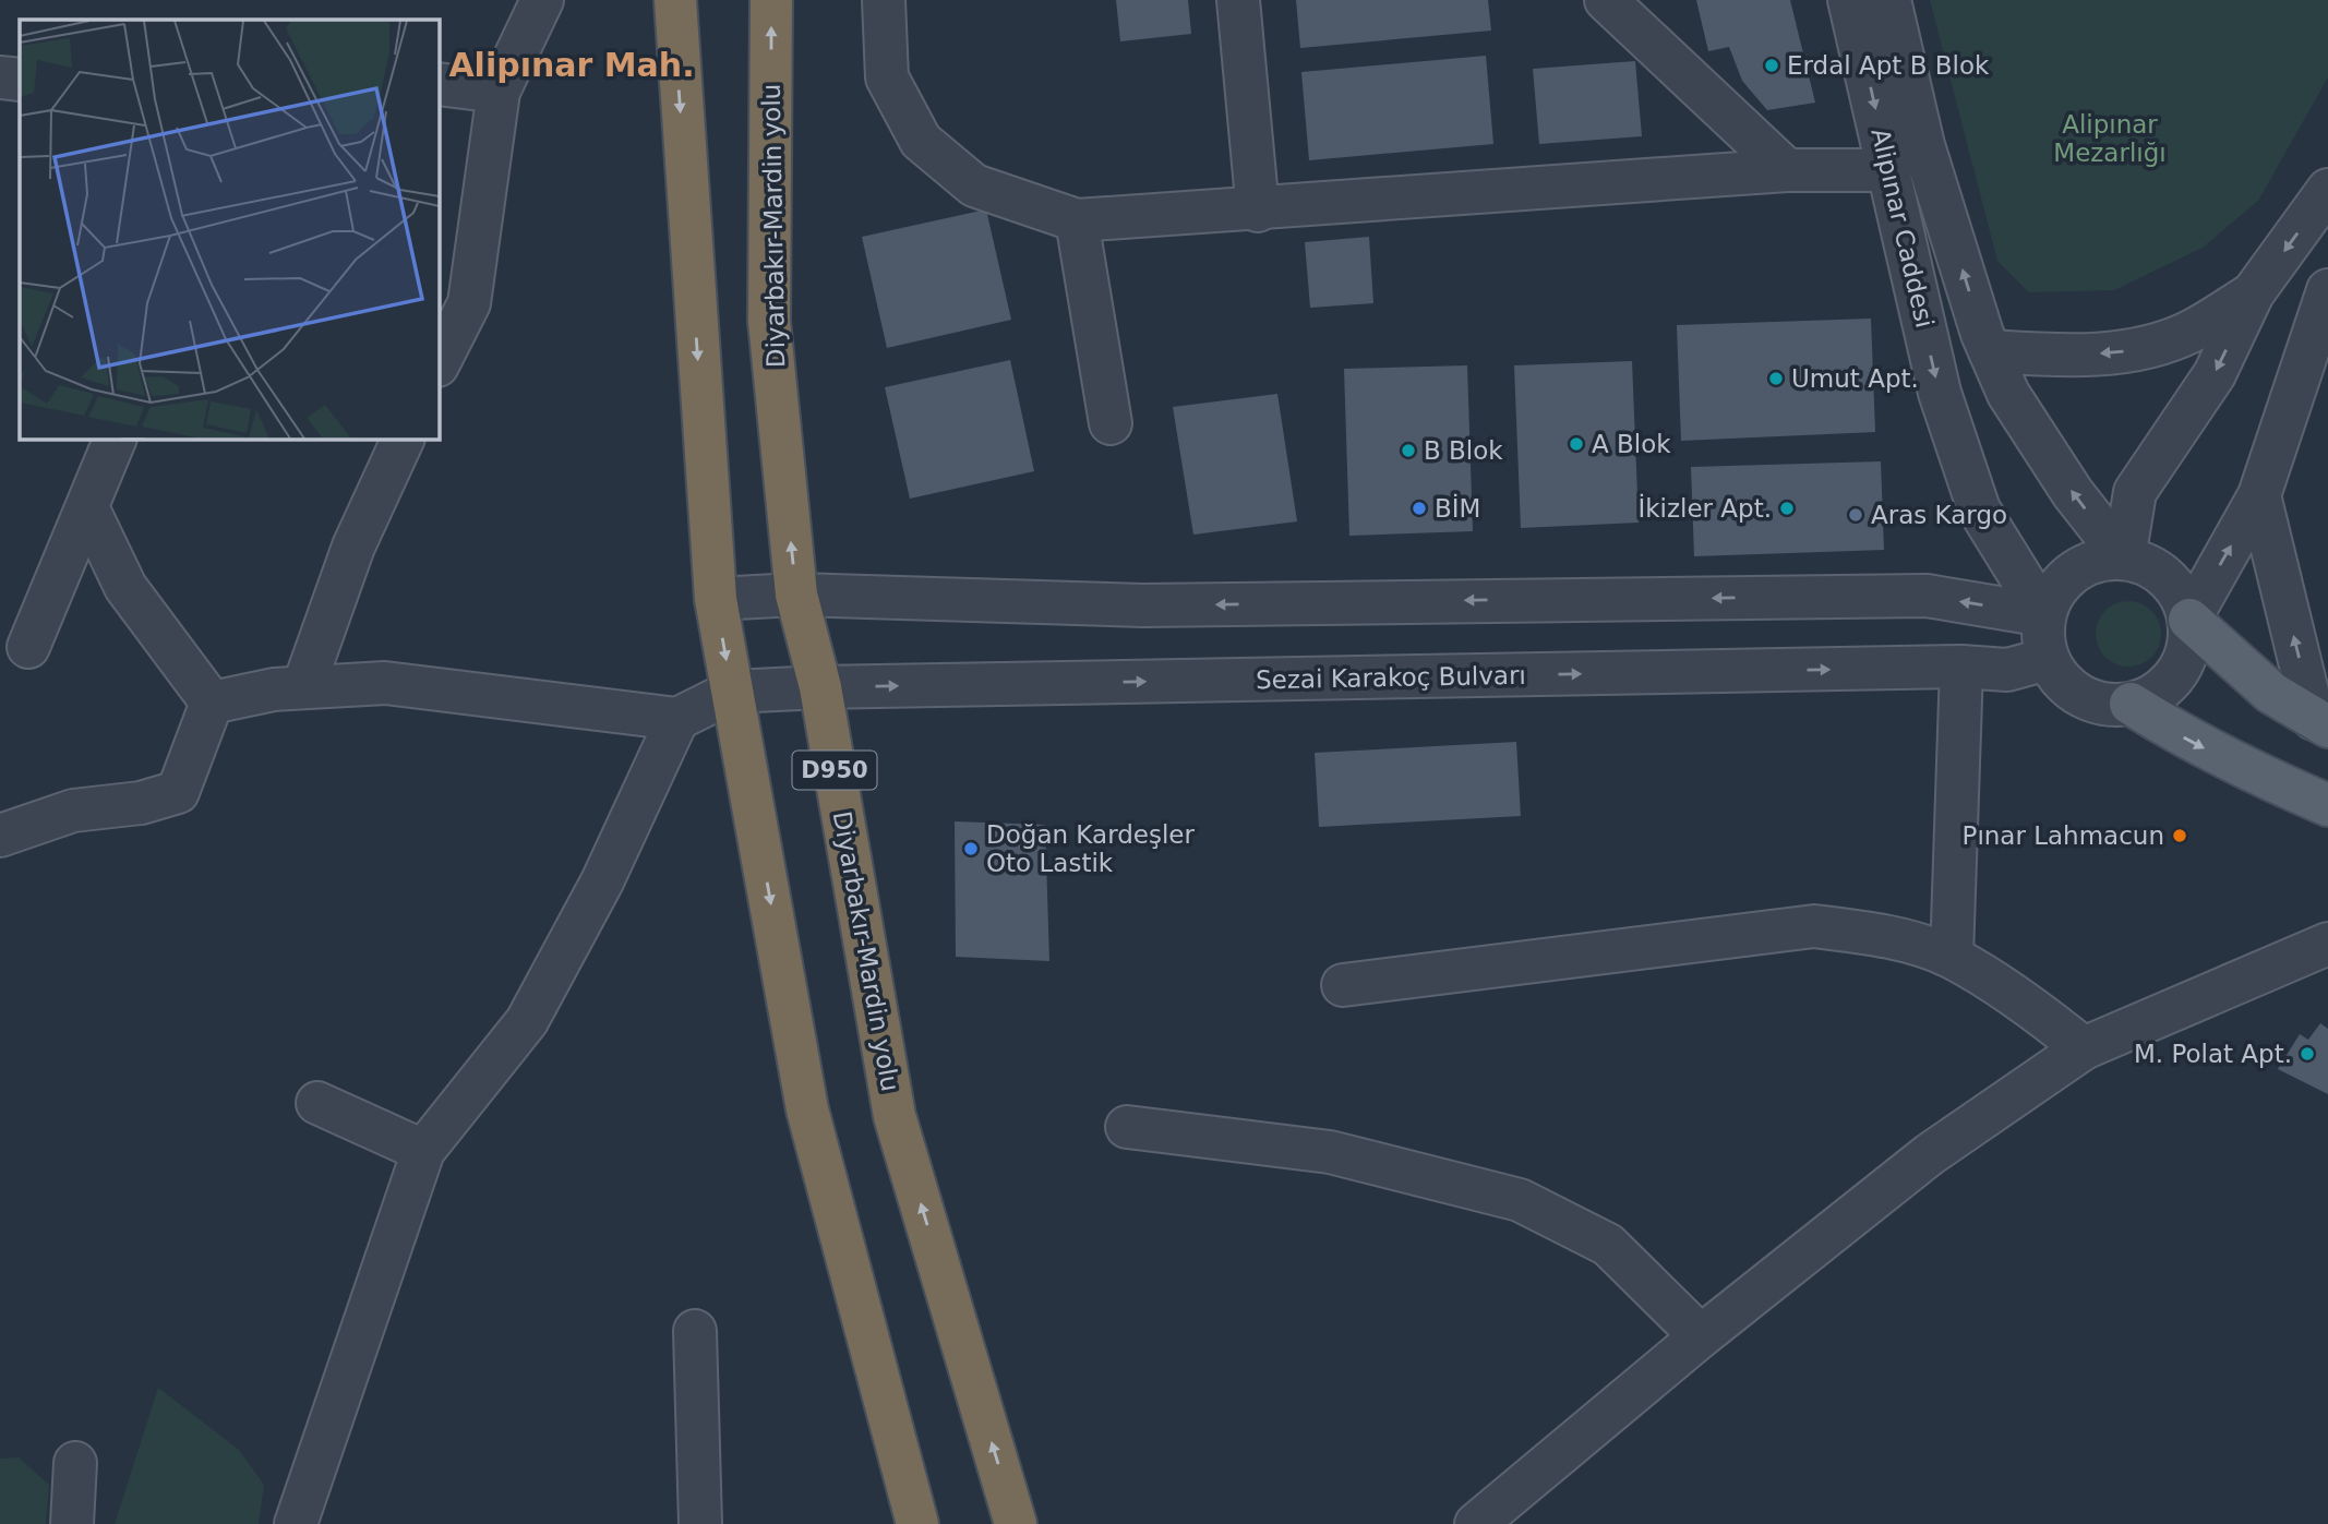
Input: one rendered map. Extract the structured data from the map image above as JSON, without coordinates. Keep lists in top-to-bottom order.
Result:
{
  "streets": {
    "highway": ["Diyarbakır-Mardin yolu", "D950"],
    "street": ["Alipınar Caddesi", "Sezai Karakoç Bulvarı"]
  },
  "crossings": [
    ["Diyarbakır-Mardin yolu", "Sezai Karakoç Bulvarı"],
    ["Alipınar Caddesi", "Sezai Karakoç Bulvarı"]
  ],
  "districts": ["Alipınar Mah."],
  "parks": ["Alipınar Mezarlığı"],
  "places": [
    "Erdal Apt B Blok",
    "Umut Apt.",
    "A Blok",
    "B Blok",
    "BİM",
    "İkizler Apt.",
    "Aras Kargo",
    "Pınar Lahmacun",
    "Doğan Kardeşler Oto Lastik",
    "M. Polat Apt."
  ]
}
